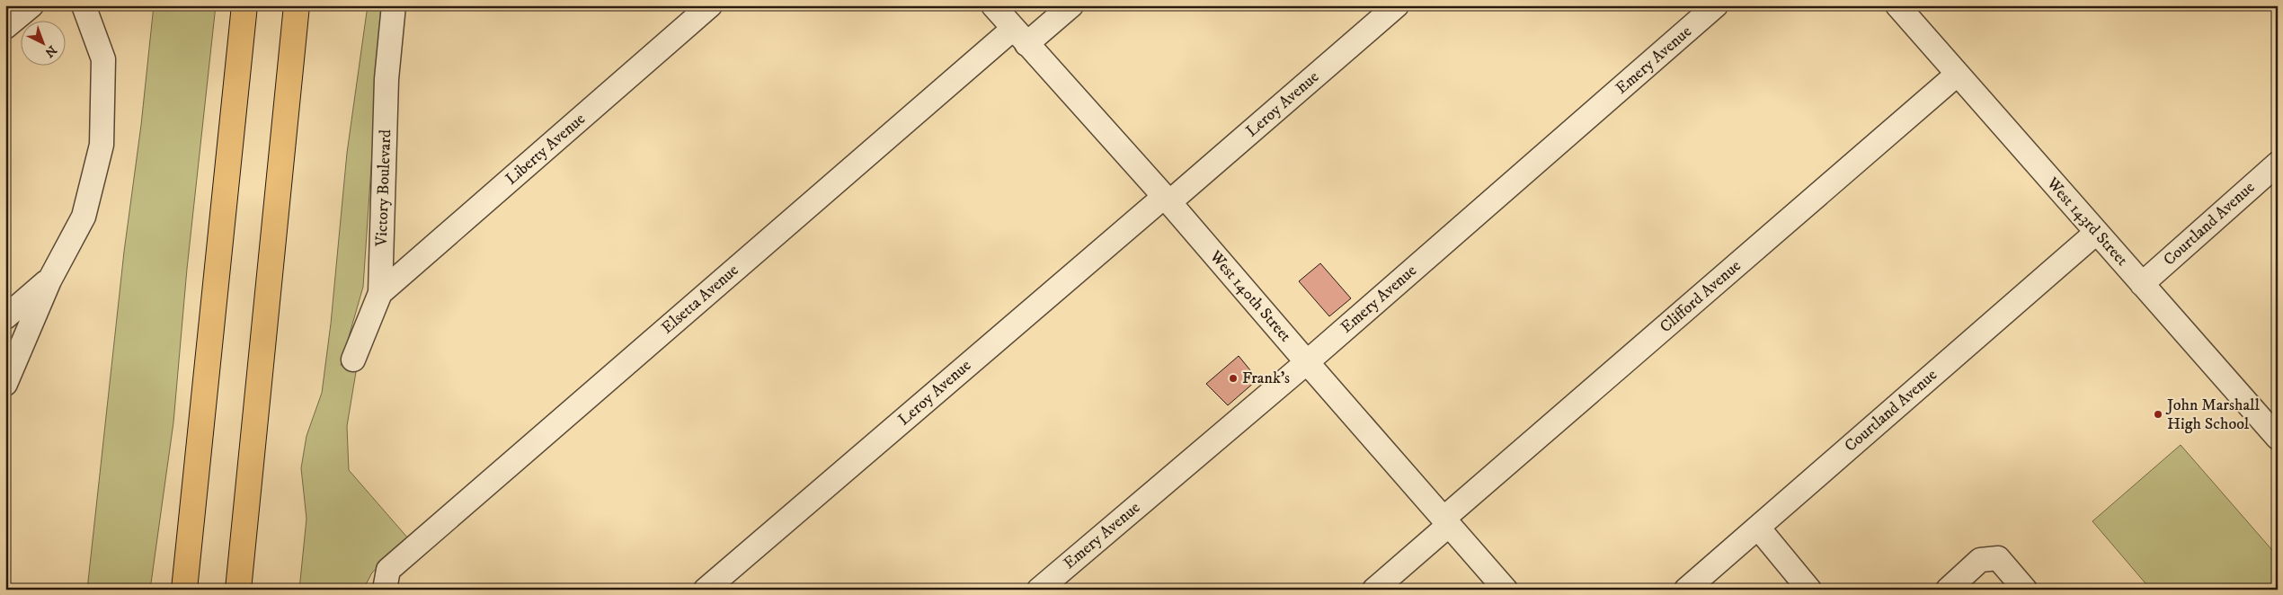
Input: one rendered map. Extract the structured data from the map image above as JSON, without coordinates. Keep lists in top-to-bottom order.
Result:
{
  "streets": {
    "street": [
      "Emery Avenue",
      "Leroy Avenue",
      "Liberty Avenue",
      "Victory Boulevard",
      "West 143rd Street",
      "Courtland Avenue",
      "West 140th Street",
      "Clifford Avenue",
      "Elsetta Avenue"
    ]
  },
  "crossings": [
    ["Emery Avenue", "West 140th Street"],
    ["Leroy Avenue", "West 140th Street"],
    ["Liberty Avenue", "Victory Boulevard"],
    ["West 143rd Street", "Courtland Avenue"],
    ["West 143rd Street", "Clifford Avenue"],
    ["West 140th Street", "Clifford Avenue"],
    ["West 140th Street", "Elsetta Avenue"]
  ],
  "places": ["Frank's", "John Marshall High School"],
  "north": "bottom right"
}
